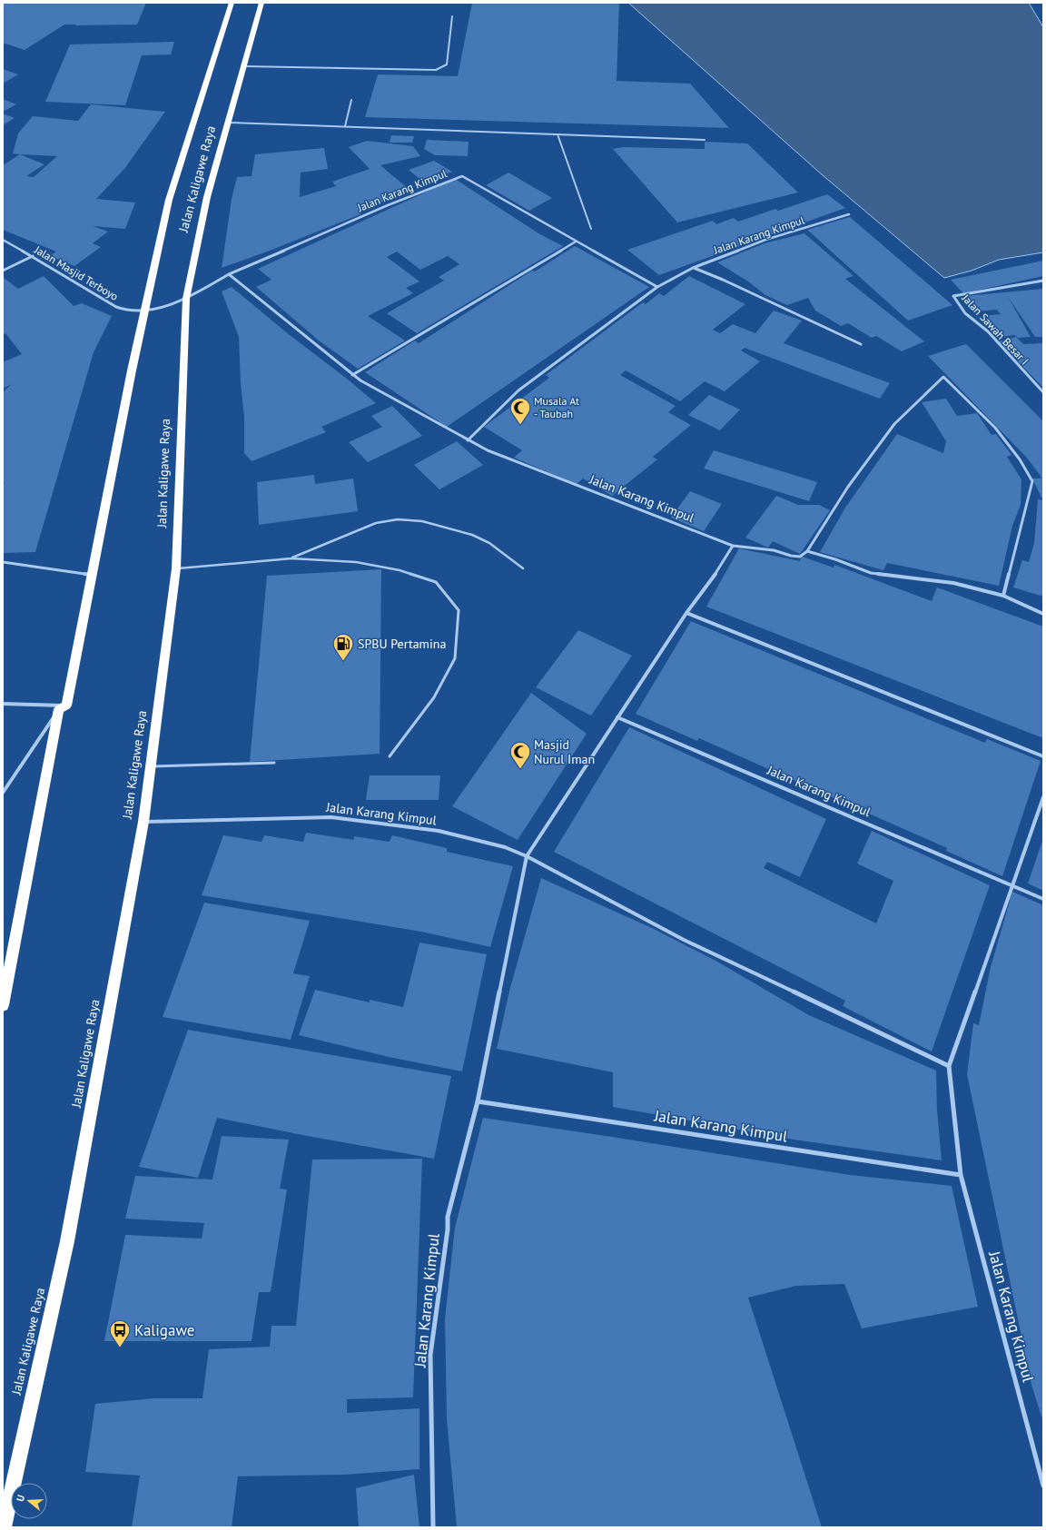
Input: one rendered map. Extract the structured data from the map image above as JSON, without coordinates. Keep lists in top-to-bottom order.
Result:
{
  "streets": {
    "highway": ["Jalan Kaligawe Raya"],
    "street": ["Jalan Karang Kimpul", "Jalan Masjid Terboyo", "Jalan Sawah Besar I"]
  },
  "crossings": [
    ["Jalan Kaligawe Raya", "Jalan Karang Kimpul"],
    ["Jalan Kaligawe Raya", "Jalan Masjid Terboyo"],
    ["Jalan Karang Kimpul", "Jalan Masjid Terboyo"]
  ],
  "places": {
    "mosque": ["Musala At - Taubah", "Masjid Nurul Iman"],
    "fuel station": ["SPBU Pertamina"],
    "bus stop": ["Kaligawe"]
  },
  "north": "left"
}
